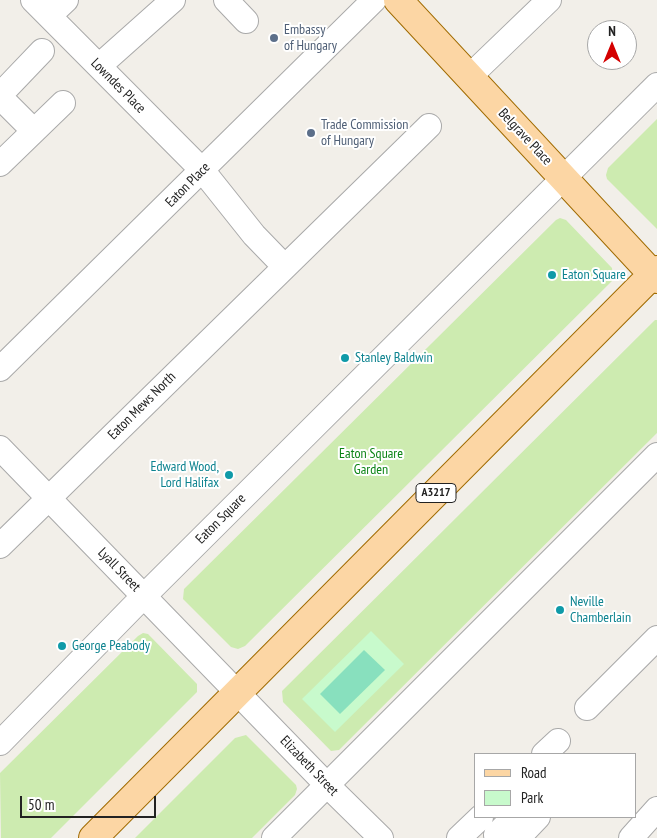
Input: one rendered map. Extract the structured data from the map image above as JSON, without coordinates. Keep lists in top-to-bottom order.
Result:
{
  "streets": {
    "main road": ["Belgrave Place", "A3217"],
    "street": [
      "Lowndes Place",
      "Eaton Place",
      "Eaton Mews North",
      "Eaton Square",
      "Lyall Street",
      "Elizabeth Street"
    ]
  },
  "crossings": [
    ["Lowndes Place", "Eaton Place"],
    ["Belgrave Place", "A3217"],
    ["Belgrave Place", "Eaton Square"],
    ["Eaton Mews North", "Lyall Street"],
    ["A3217", "Lyall Street"],
    ["A3217", "Elizabeth Street"],
    ["Eaton Square", "Lyall Street"],
    ["Lyall Street", "Elizabeth Street"]
  ],
  "parks": ["Eaton Square Garden"],
  "places": [
    "Embassy of Hungary",
    "Trade Commission of Hungary",
    "Eaton Square",
    "Stanley Baldwin",
    "Edward Wood, Lord Halifax",
    "Neville Chamberlain",
    "George Peabody"
  ],
  "legend": ["Road", "Park"],
  "scale_bar": "50 m",
  "north": "top"
}
